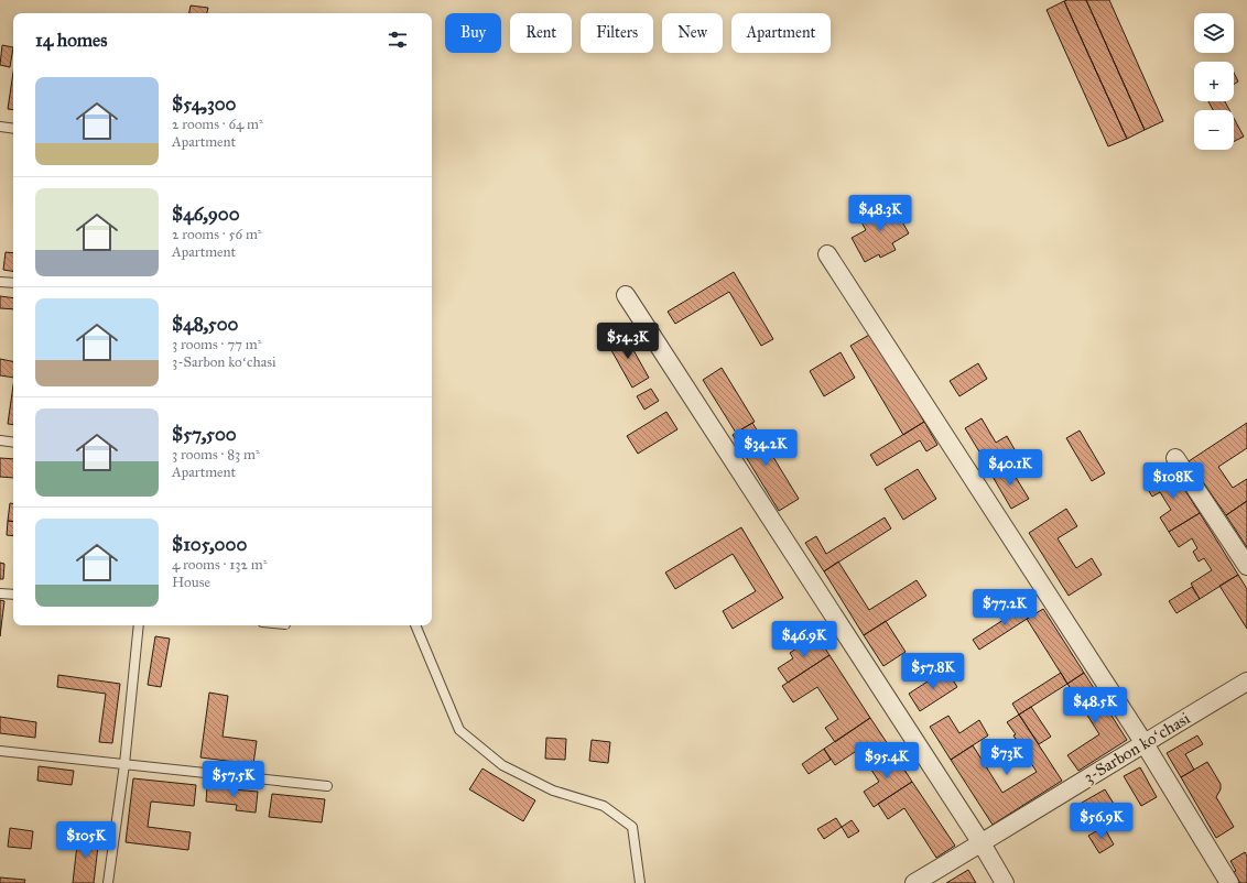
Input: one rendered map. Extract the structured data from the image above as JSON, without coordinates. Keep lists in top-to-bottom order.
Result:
{
  "streets": {
    "street": ["3-Sarbon koʻchasi"]
  },
  "page": {
    "map_buttons": ["+", "−"],
    "chip": [
      "Buy",
      "Rent",
      "Filters",
      "New",
      "Apartment"
    ],
    "heading": "14 homes",
    "list": [
      {
        "name": "$54,300",
        "note": "2 rooms · 64 m² · Apartment"
      },
      {
        "name": "$46,900",
        "note": "2 rooms · 56 m² · Apartment"
      },
      {
        "name": "$48,500",
        "note": "3 rooms · 77 m² · 3-Sarbon koʻchasi"
      },
      {
        "name": "$57,500",
        "note": "3 rooms · 83 m² · Apartment"
      },
      {
        "name": "$105,000",
        "note": "4 rooms · 132 m² · House"
      }
    ],
    "price": [
      "$48.3K",
      "$54.3K",
      "$34.2K",
      "$40.1K",
      "$108K",
      "$77.2K",
      "$46.9K",
      "$57.8K",
      "$48.5K",
      "$73K",
      "$95.4K",
      "$57.5K",
      "$56.9K",
      "$105K"
    ]
  }
}
